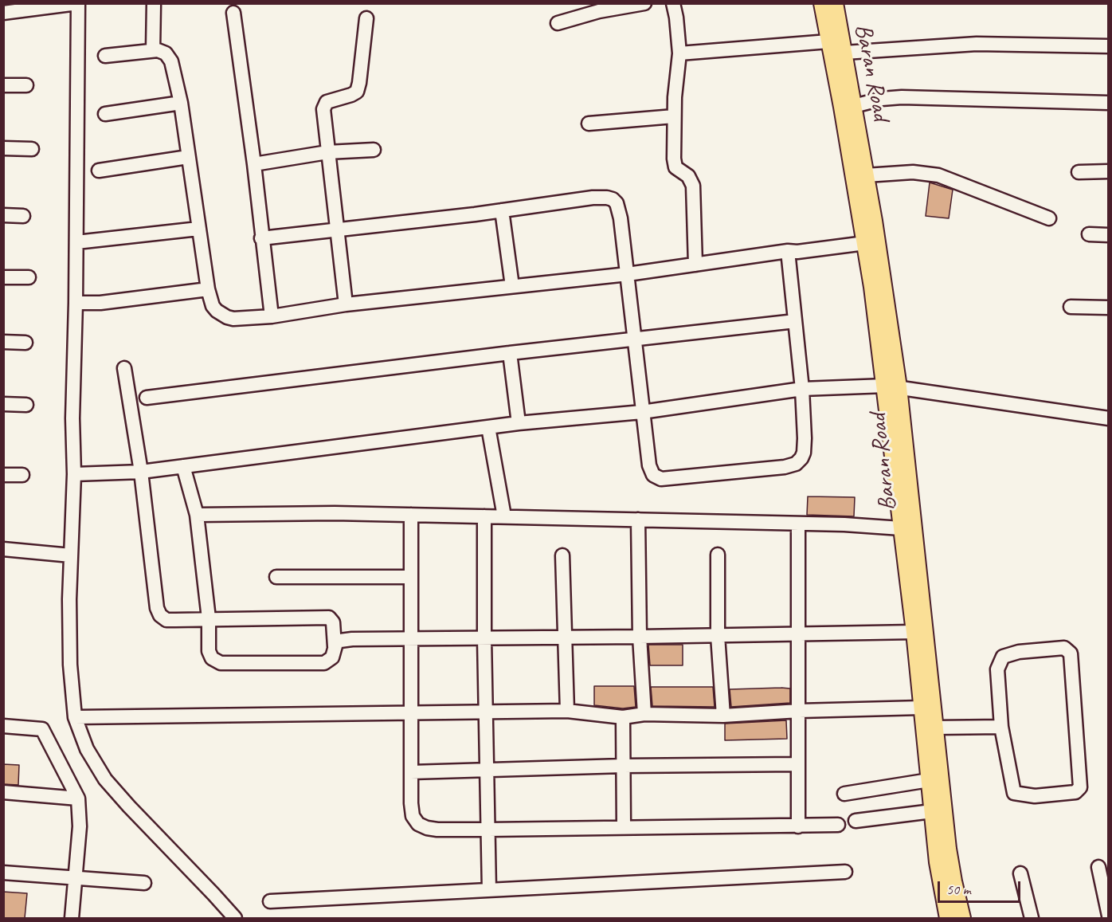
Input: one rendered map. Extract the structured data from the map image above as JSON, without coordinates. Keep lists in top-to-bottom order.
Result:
{
  "streets": {
    "main road": ["Baran Road"]
  },
  "scale_bar": "50 m"
}
